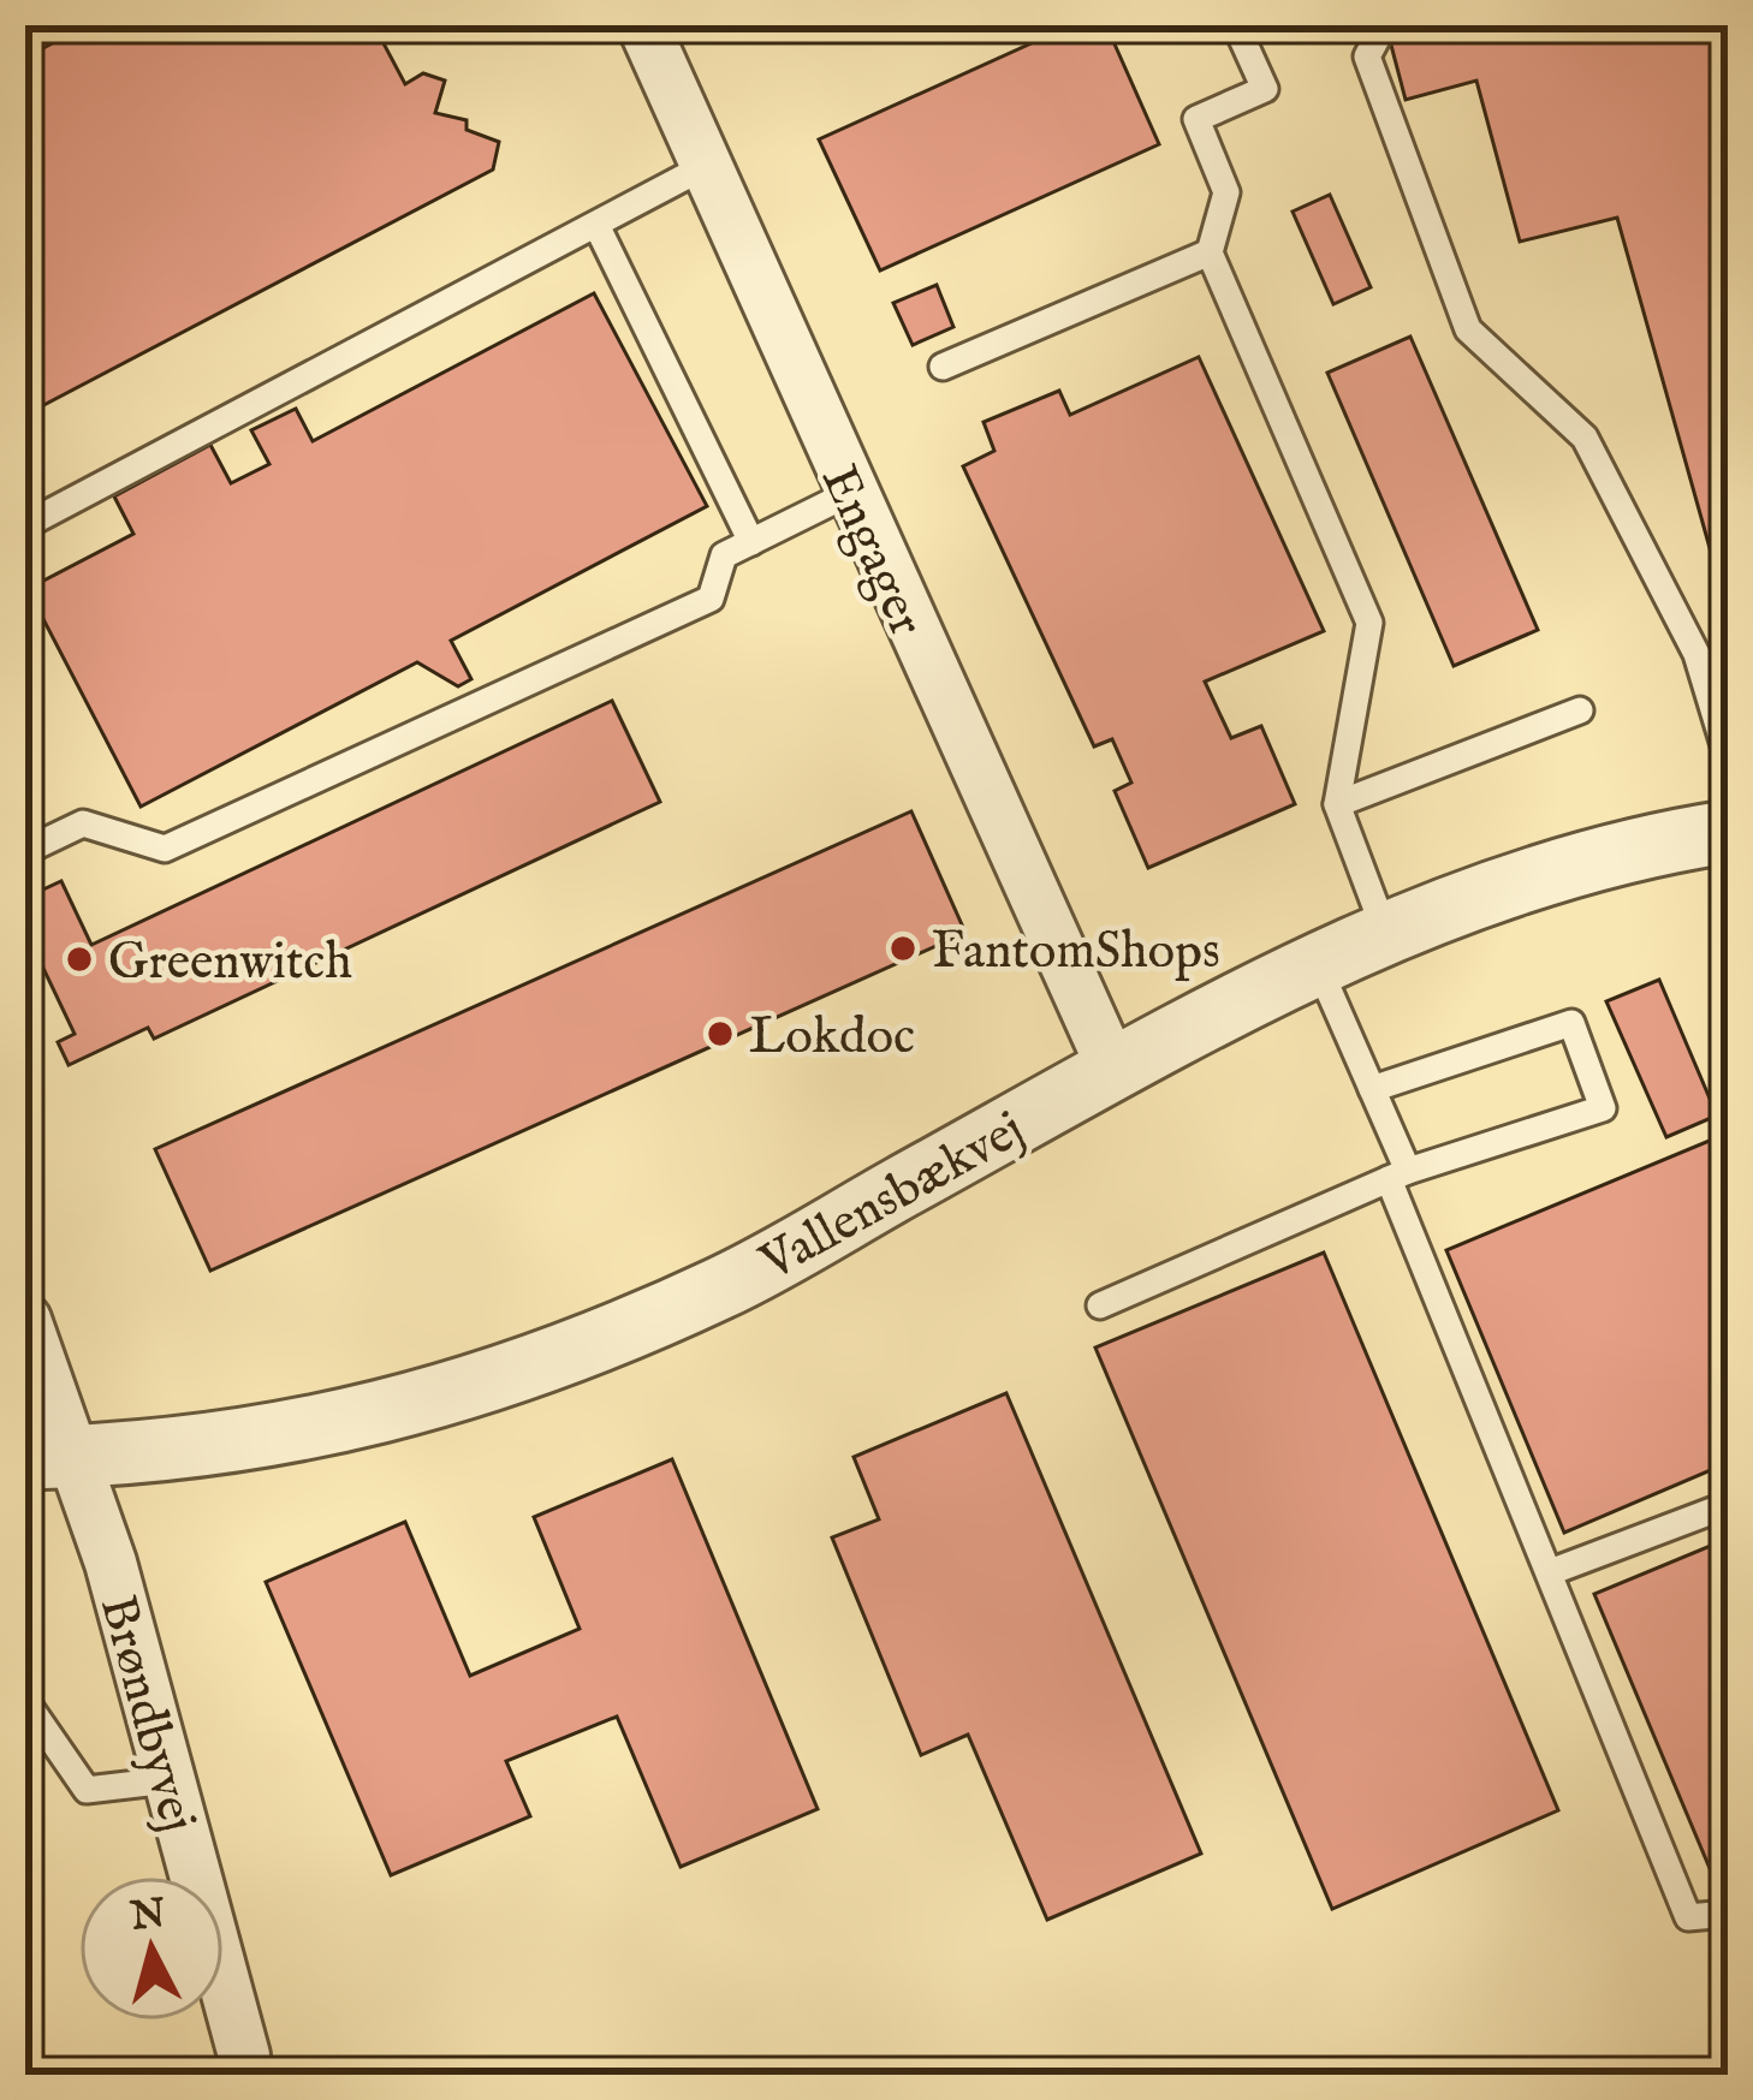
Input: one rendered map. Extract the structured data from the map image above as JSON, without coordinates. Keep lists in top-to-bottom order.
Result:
{
  "streets": {
    "street": ["Engager", "Vallensbækvej", "Brøndbyvej"]
  },
  "crossings": [
    ["Engager", "Vallensbækvej"],
    ["Vallensbækvej", "Brøndbyvej"]
  ],
  "places": ["FantomShops", "Greenwitch", "Lokdoc"],
  "north": "top"
}
